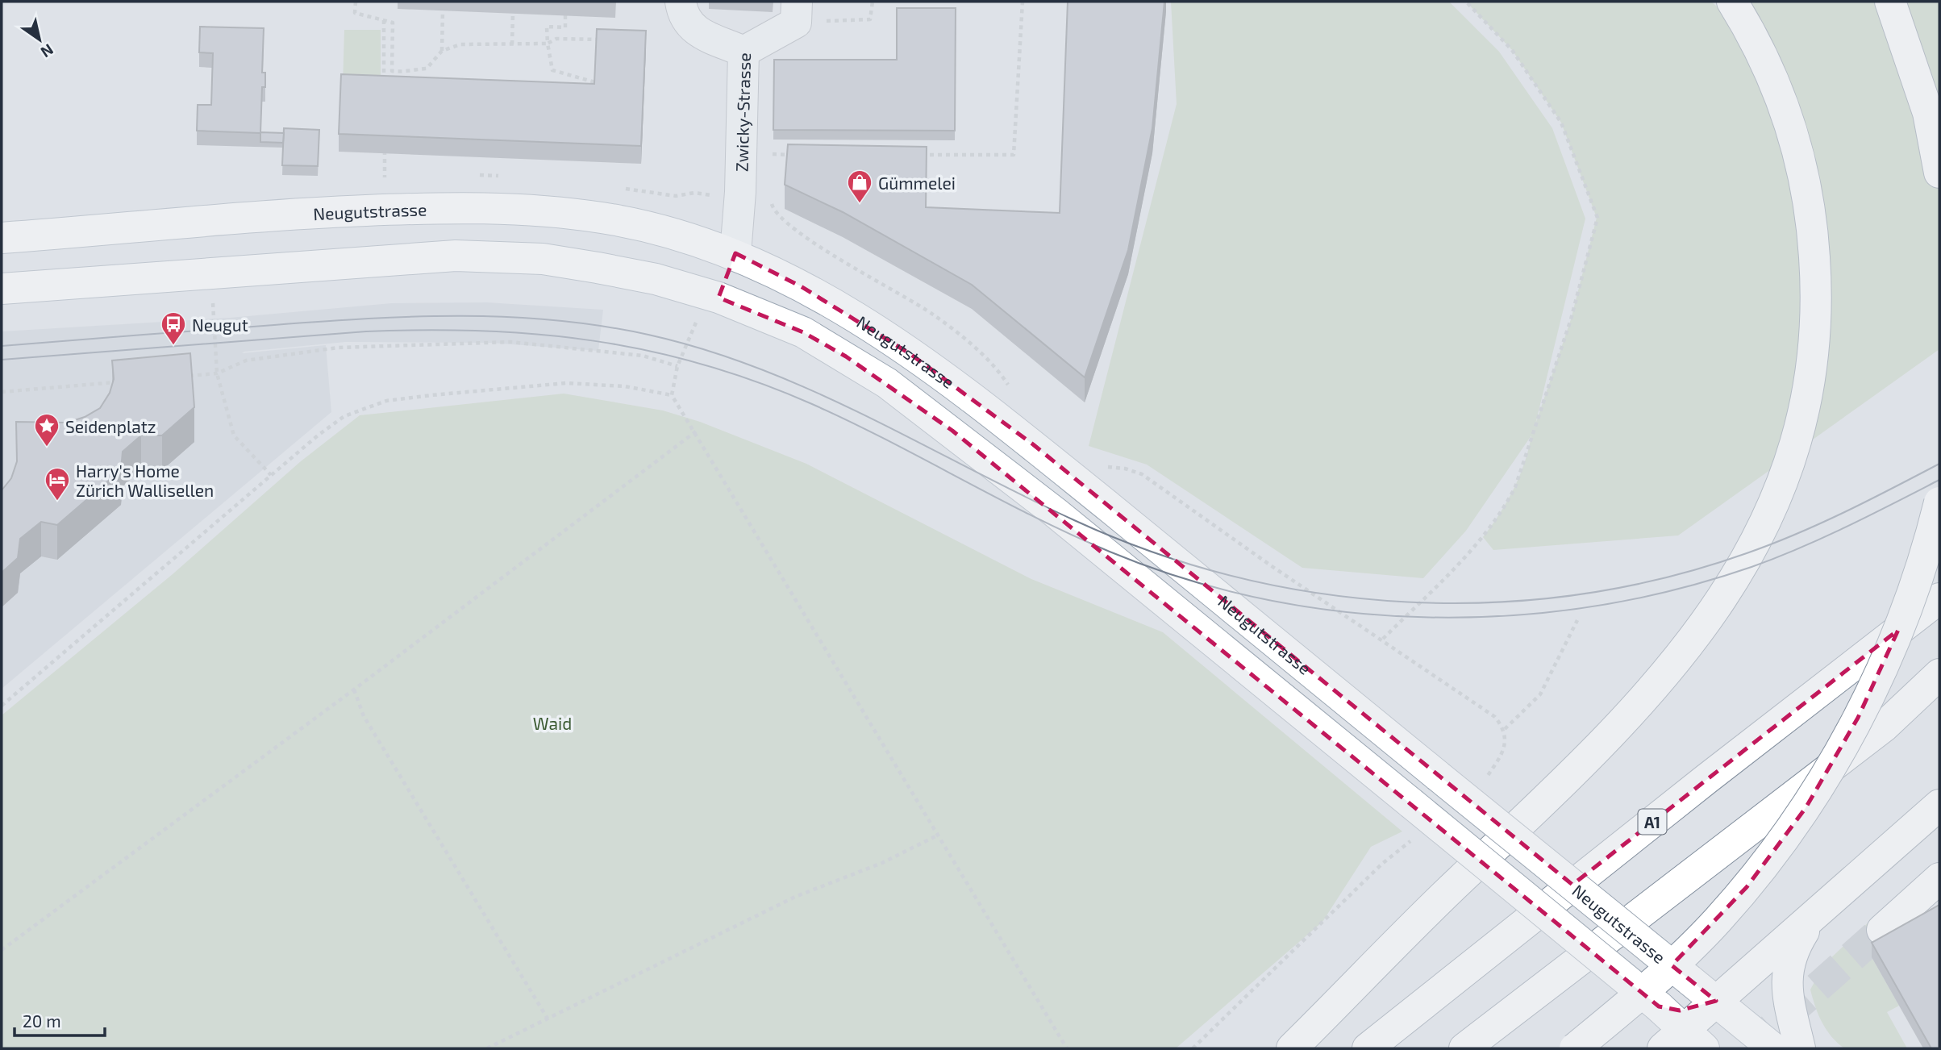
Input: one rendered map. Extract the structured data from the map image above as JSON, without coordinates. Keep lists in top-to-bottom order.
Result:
{
  "streets": {
    "main road": ["Neugutstrasse", "A1"],
    "street": ["Zwicky-Strasse"]
  },
  "crossings": [
    ["Zwicky-Strasse", "Neugutstrasse"]
  ],
  "parks": ["Waid"],
  "places": {
    "shop": ["Gümmelei"],
    "bus stop": ["Neugut"],
    "place": ["Seidenplatz"],
    "hotel": ["Harry's Home Zürich Wallisellen"]
  },
  "scale_bar": "20 m",
  "north": "bottom right"
}
